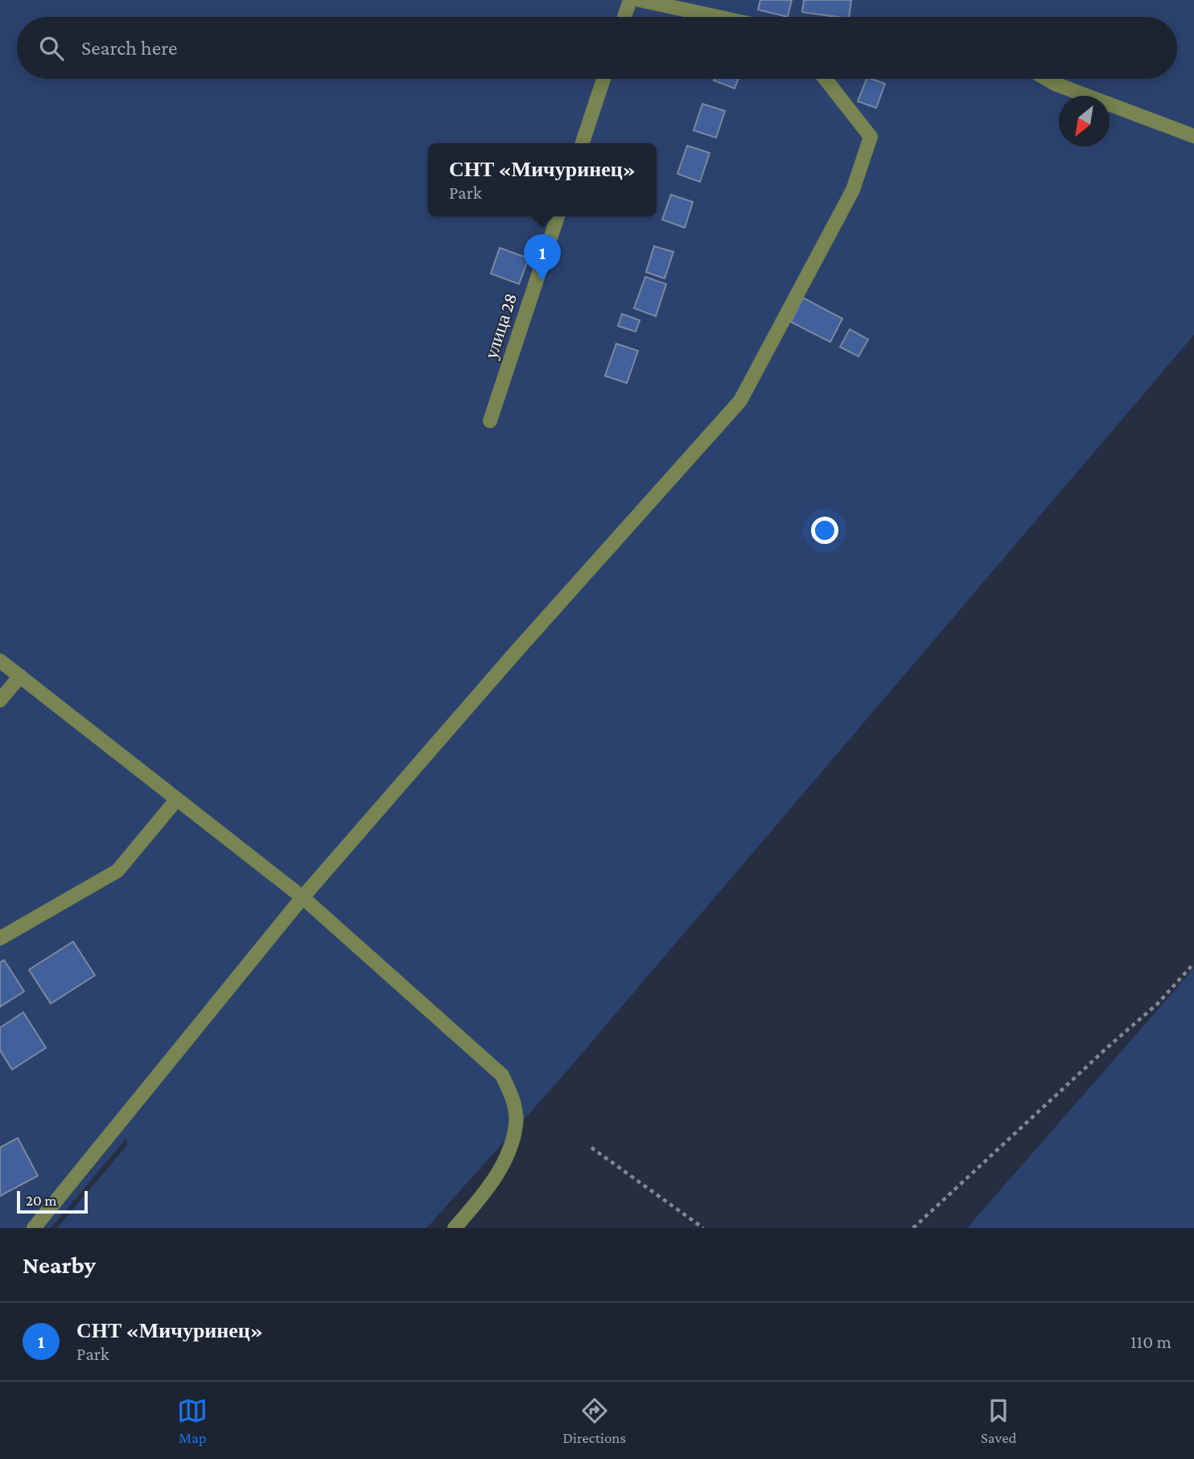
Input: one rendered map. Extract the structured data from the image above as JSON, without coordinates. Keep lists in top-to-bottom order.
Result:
{
  "streets": {
    "street": ["улица 28"]
  },
  "scale_bar": "20 m",
  "north": "bottom left",
  "page": {
    "search": "Search here",
    "popup": ["СНТ «Мичуринец»", "Park"],
    "pins": "1",
    "scale": "20 m",
    "heading": "Nearby",
    "list": [
      {
        "mark": "1",
        "name": "СНТ «Мичуринец»",
        "note": "Park",
        "value": "110 m"
      }
    ],
    "nav": ["Map", "Directions", "Saved"]
  }
}
